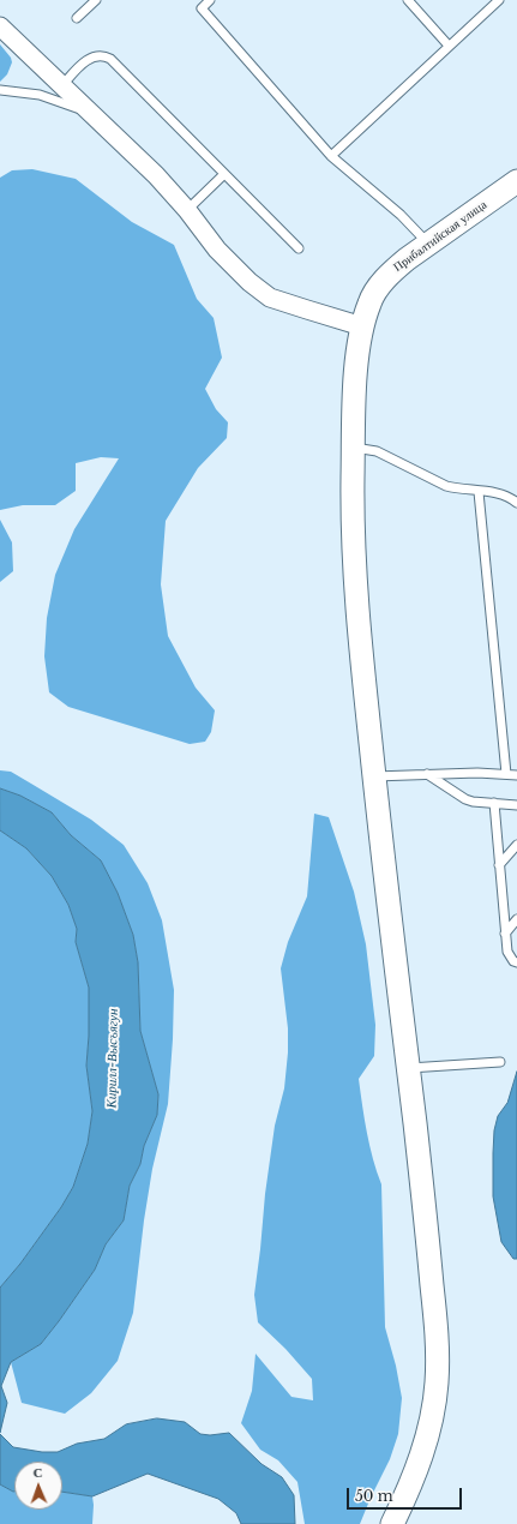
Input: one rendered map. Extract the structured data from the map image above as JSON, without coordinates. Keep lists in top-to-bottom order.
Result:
{
  "streets": {
    "street": ["Прибалтийская улица"]
  },
  "water": ["Кирилл-Высъягун"],
  "scale_bar": "50 m",
  "north": "top"
}
